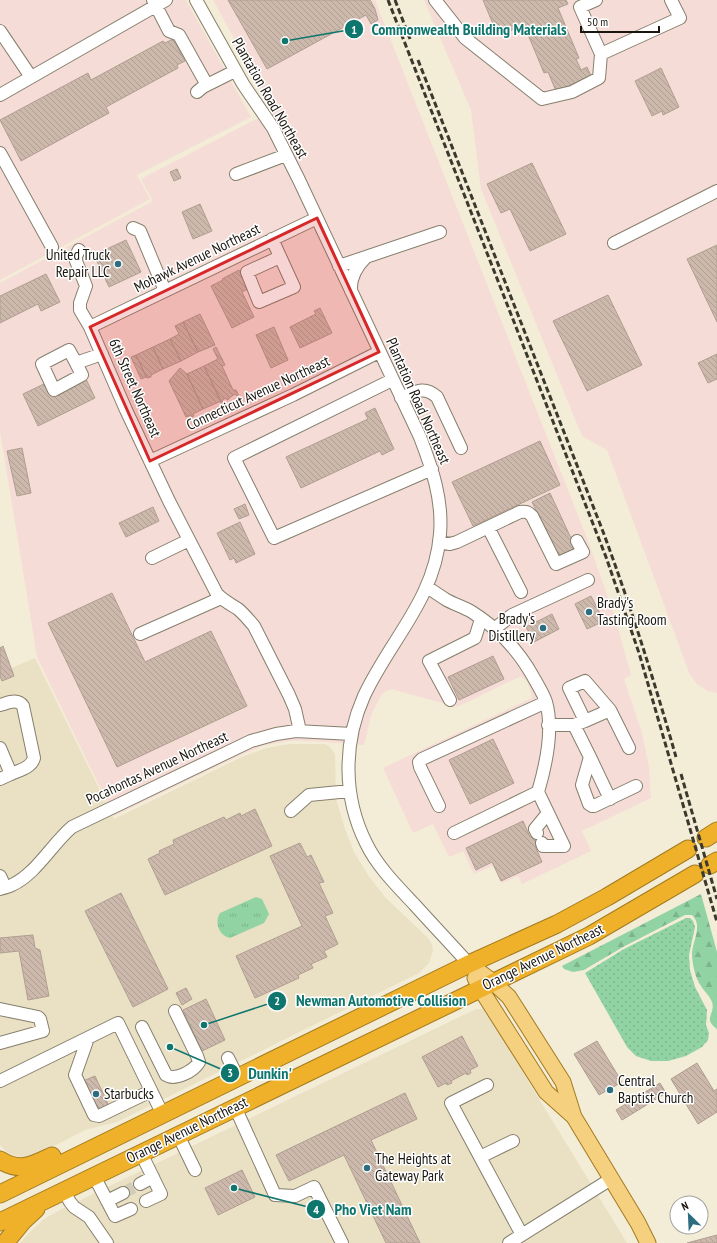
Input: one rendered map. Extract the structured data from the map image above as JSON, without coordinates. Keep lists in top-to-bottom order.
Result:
{
  "streets": {
    "highway": ["Orange Avenue Northeast"],
    "street": [
      "Plantation Road Northeast",
      "Mohawk Avenue Northeast",
      "6th Street Northeast",
      "Connecticut Avenue Northeast",
      "Pocahontas Avenue Northeast"
    ]
  },
  "crossings": [
    ["Plantation Road Northeast", "Mohawk Avenue Northeast"],
    ["Plantation Road Northeast", "Connecticut Avenue Northeast"],
    ["Plantation Road Northeast", "Pocahontas Avenue Northeast"],
    ["Plantation Road Northeast", "Orange Avenue Northeast"],
    ["Mohawk Avenue Northeast", "6th Street Northeast"],
    ["6th Street Northeast", "Connecticut Avenue Northeast"]
  ],
  "places": [
    "Commonwealth Building Materials",
    "United Truck Repair LLC",
    "Brady's Tasting Room",
    "Brady's Distillery",
    "Newman Automotive Collision",
    "Dunkin'",
    "Central Baptist Church",
    "Starbucks",
    "The Heights at Gateway Park",
    "Pho Viet Nam"
  ],
  "scale_bar": "50 m",
  "north": "top left"
}
